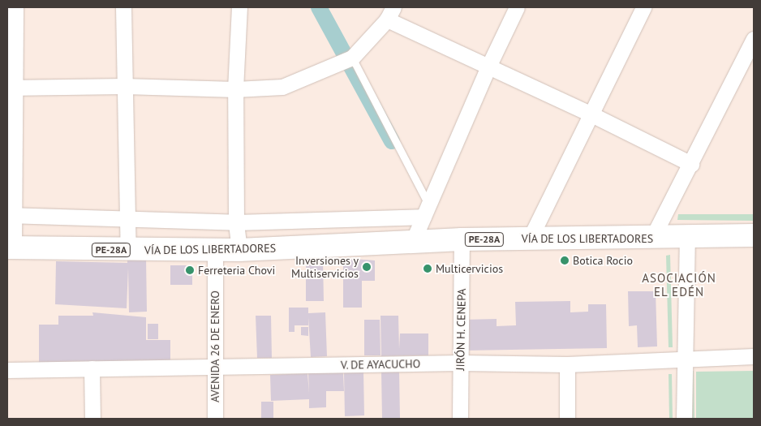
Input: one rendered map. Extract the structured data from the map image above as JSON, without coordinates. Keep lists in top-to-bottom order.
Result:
{
  "streets": {
    "highway": ["VÍA DE LOS LIBERTADORES", "PE-28A"],
    "street": ["JIRÓN H. CENEPA", "AVENIDA 26 DE ENERO", "V. DE AYACUCHO"]
  },
  "crossings": [
    ["VÍA DE LOS LIBERTADORES", "JIRÓN H. CENEPA"],
    ["VÍA DE LOS LIBERTADORES", "AVENIDA 26 DE ENERO"],
    ["JIRÓN H. CENEPA", "V. DE AYACUCHO"],
    ["AVENIDA 26 DE ENERO", "V. DE AYACUCHO"]
  ],
  "districts": ["ASOCIACIÓN EL EDÉN"],
  "places": [
    "Botica Rocio",
    "Inversiones y Multiservicios",
    "Multicervicios",
    "Ferreteria Chovi"
  ]
}
